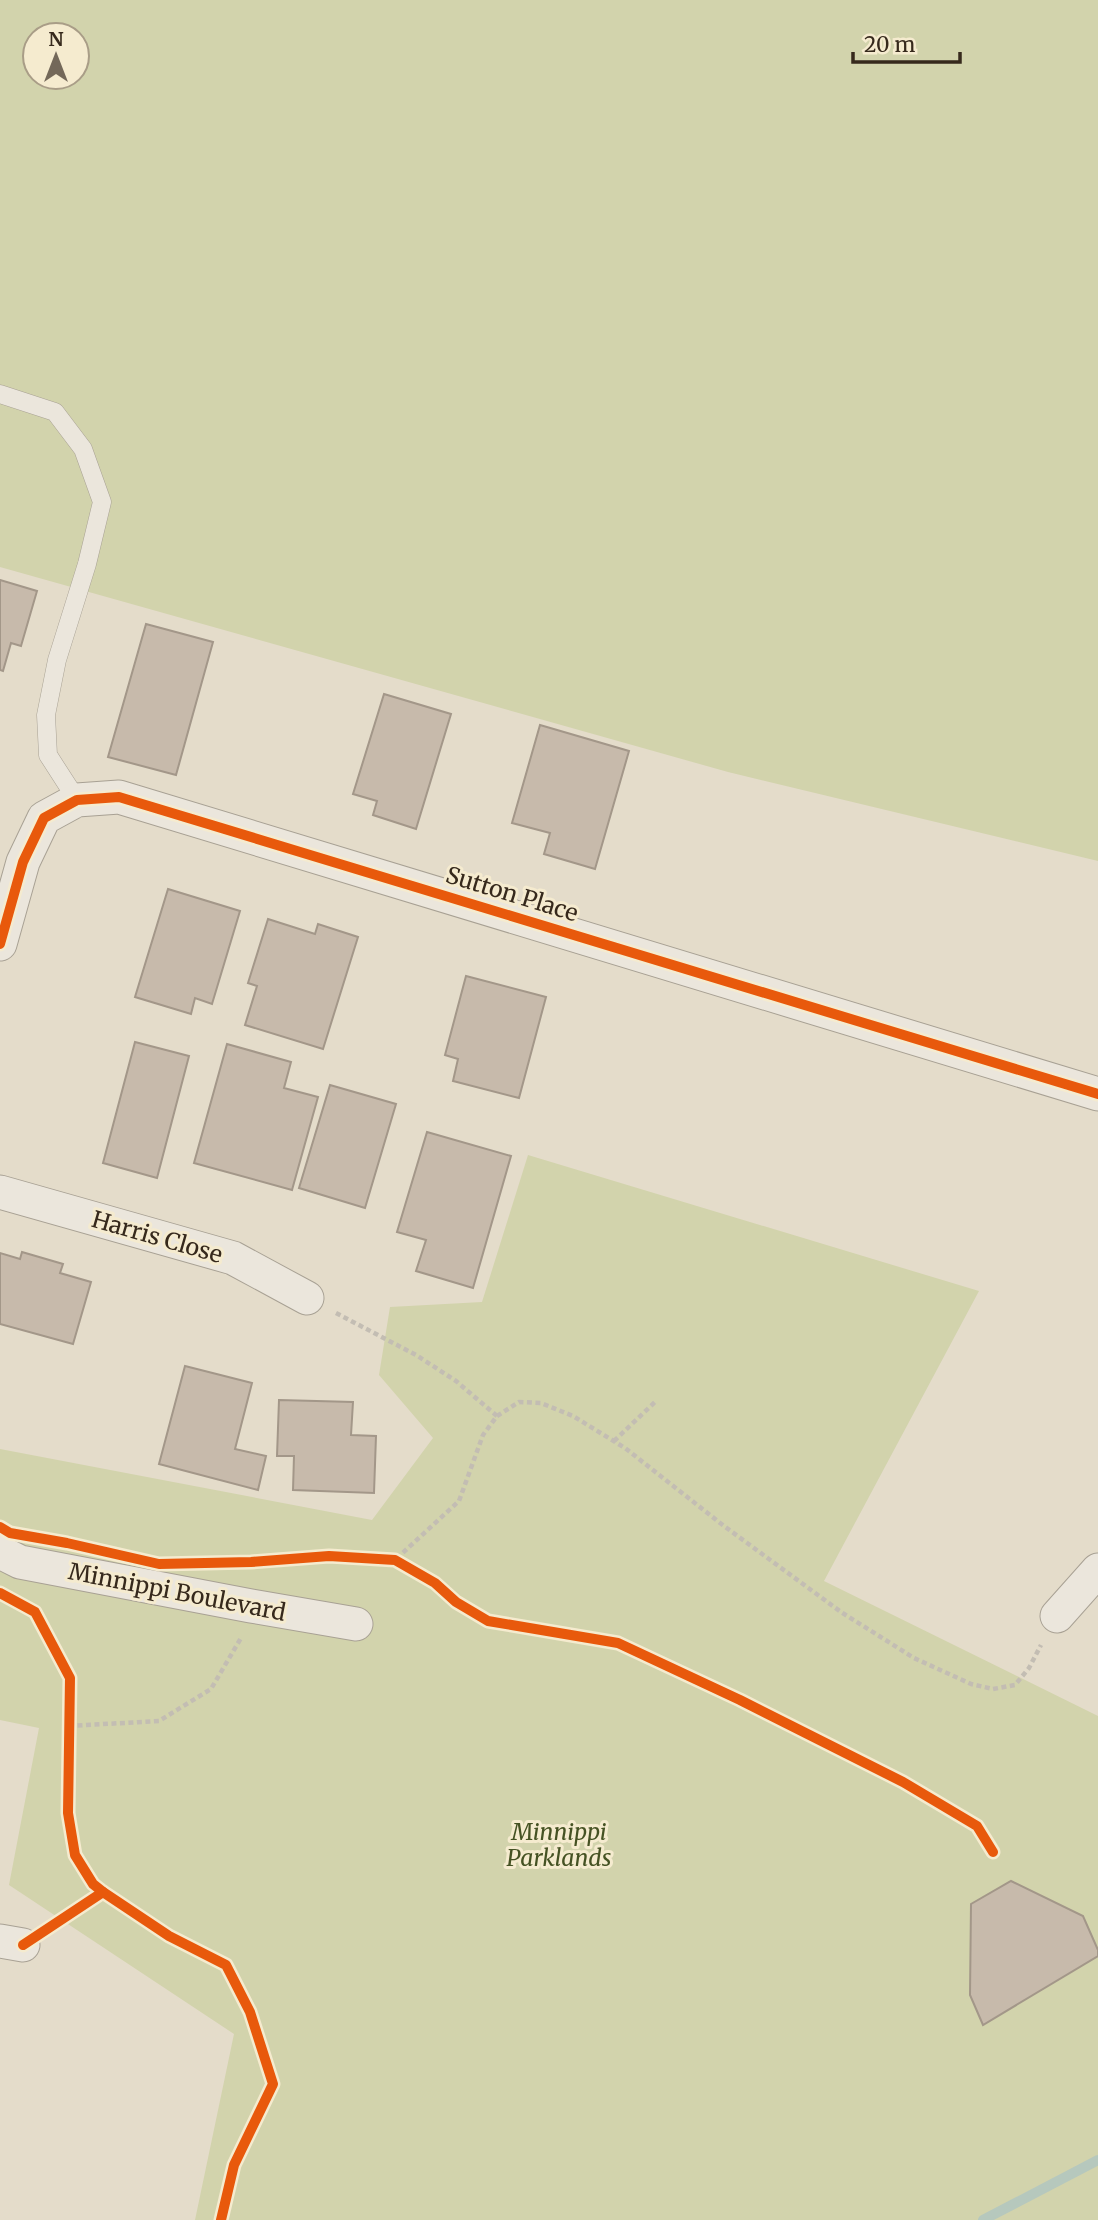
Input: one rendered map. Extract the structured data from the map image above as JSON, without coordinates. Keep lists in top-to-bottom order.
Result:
{
  "streets": {
    "street": ["Sutton Place", "Harris Close", "Minnippi Boulevard"]
  },
  "parks": ["Minnippi Parklands"],
  "scale_bar": "20 m",
  "north": "top"
}
